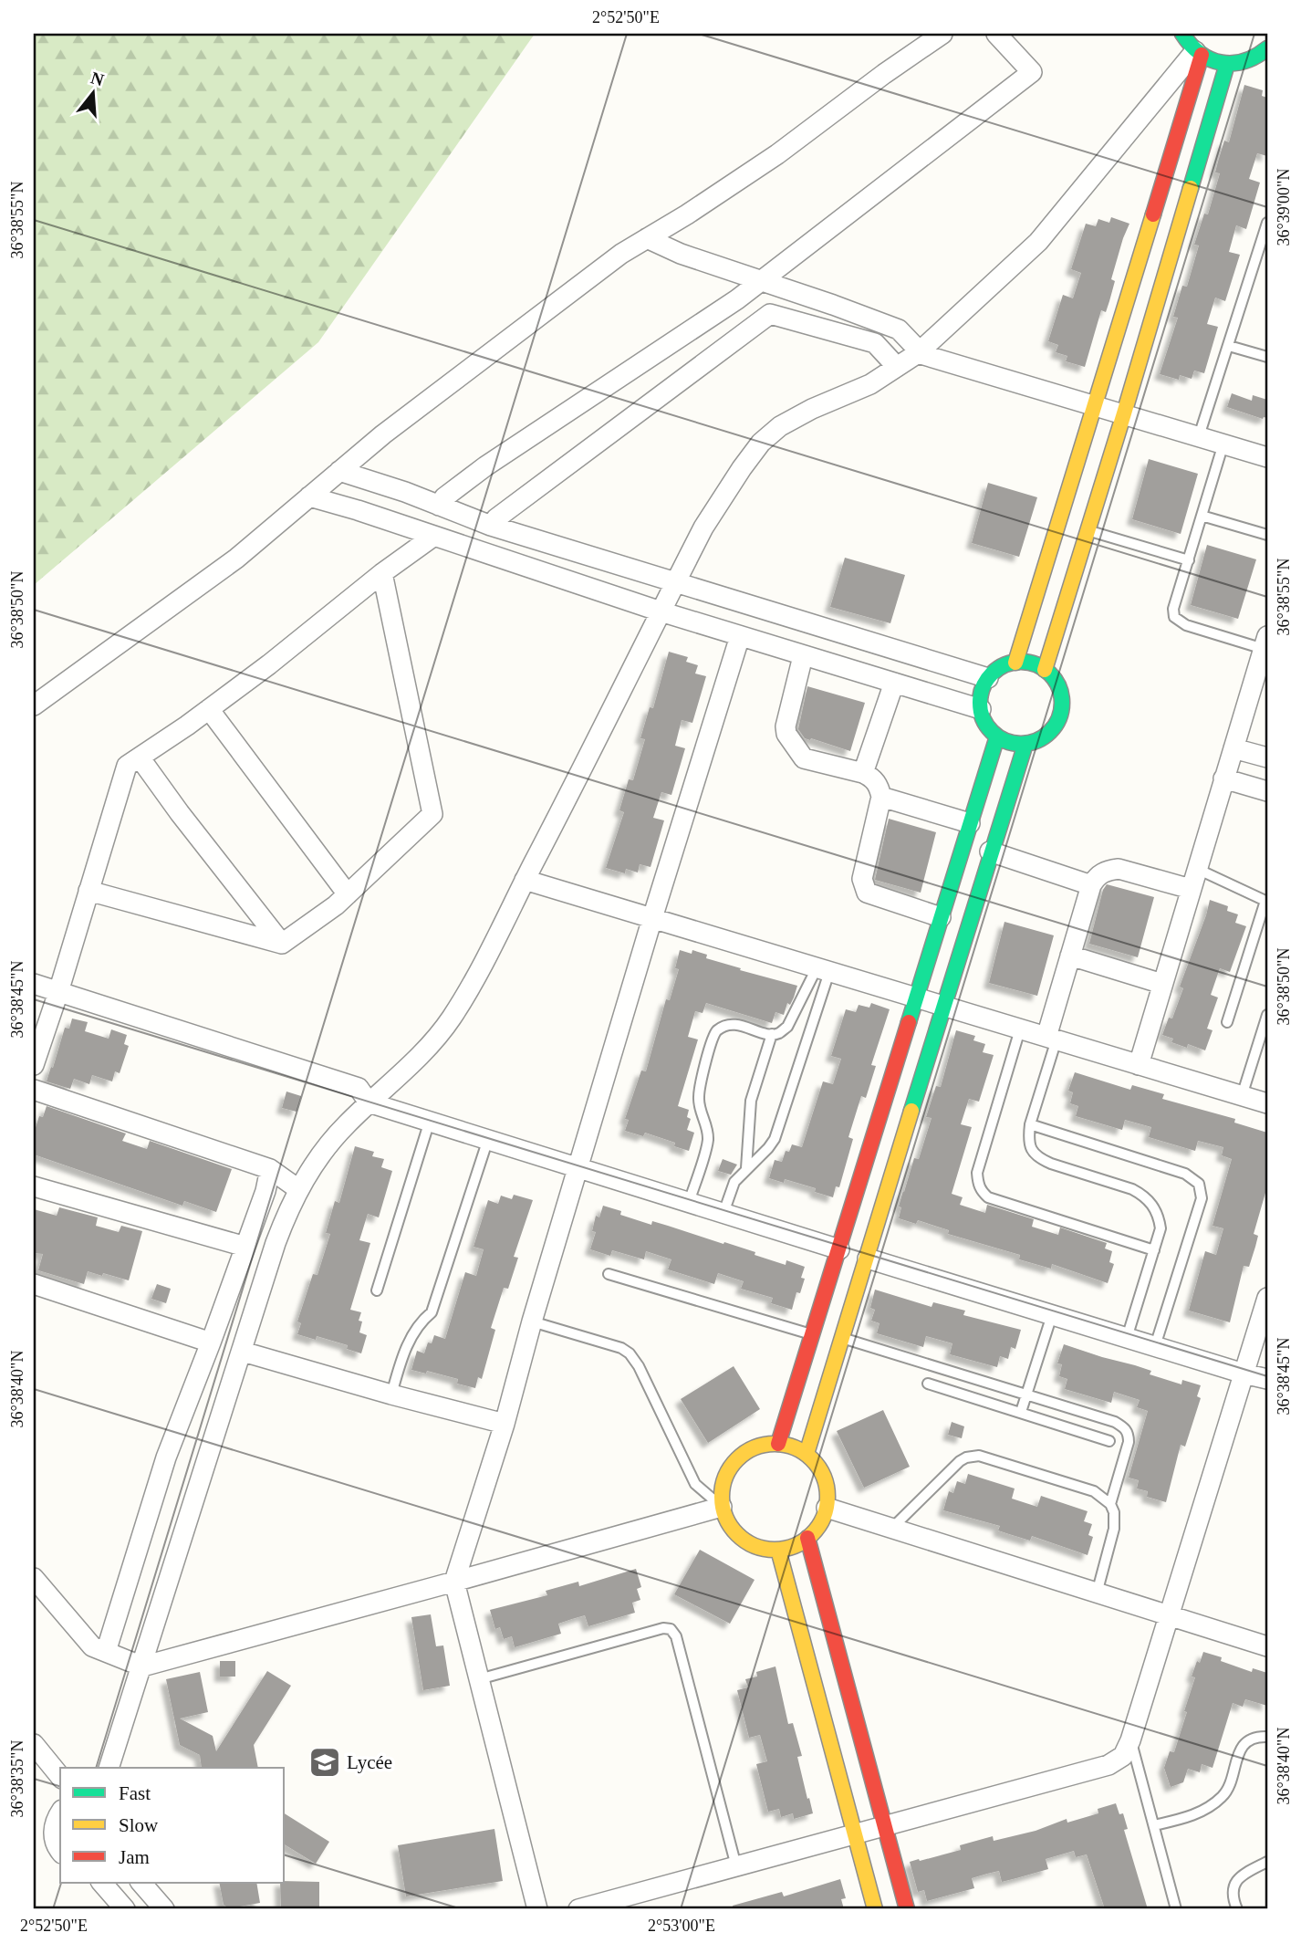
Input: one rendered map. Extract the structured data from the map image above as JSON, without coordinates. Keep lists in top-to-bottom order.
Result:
{
  "places": {
    "school or university": ["Lycée"]
  },
  "legend": ["Fast", "Slow", "Jam"],
  "north": "top",
  "coordinates": [
    "2°52'50\"E",
    "36°39'00\"N",
    "36°38'55\"N",
    "36°38'50\"N",
    "36°38'45\"N",
    "36°38'40\"N",
    "36°38'35\"N",
    "2°53'00\"E"
  ]
}
